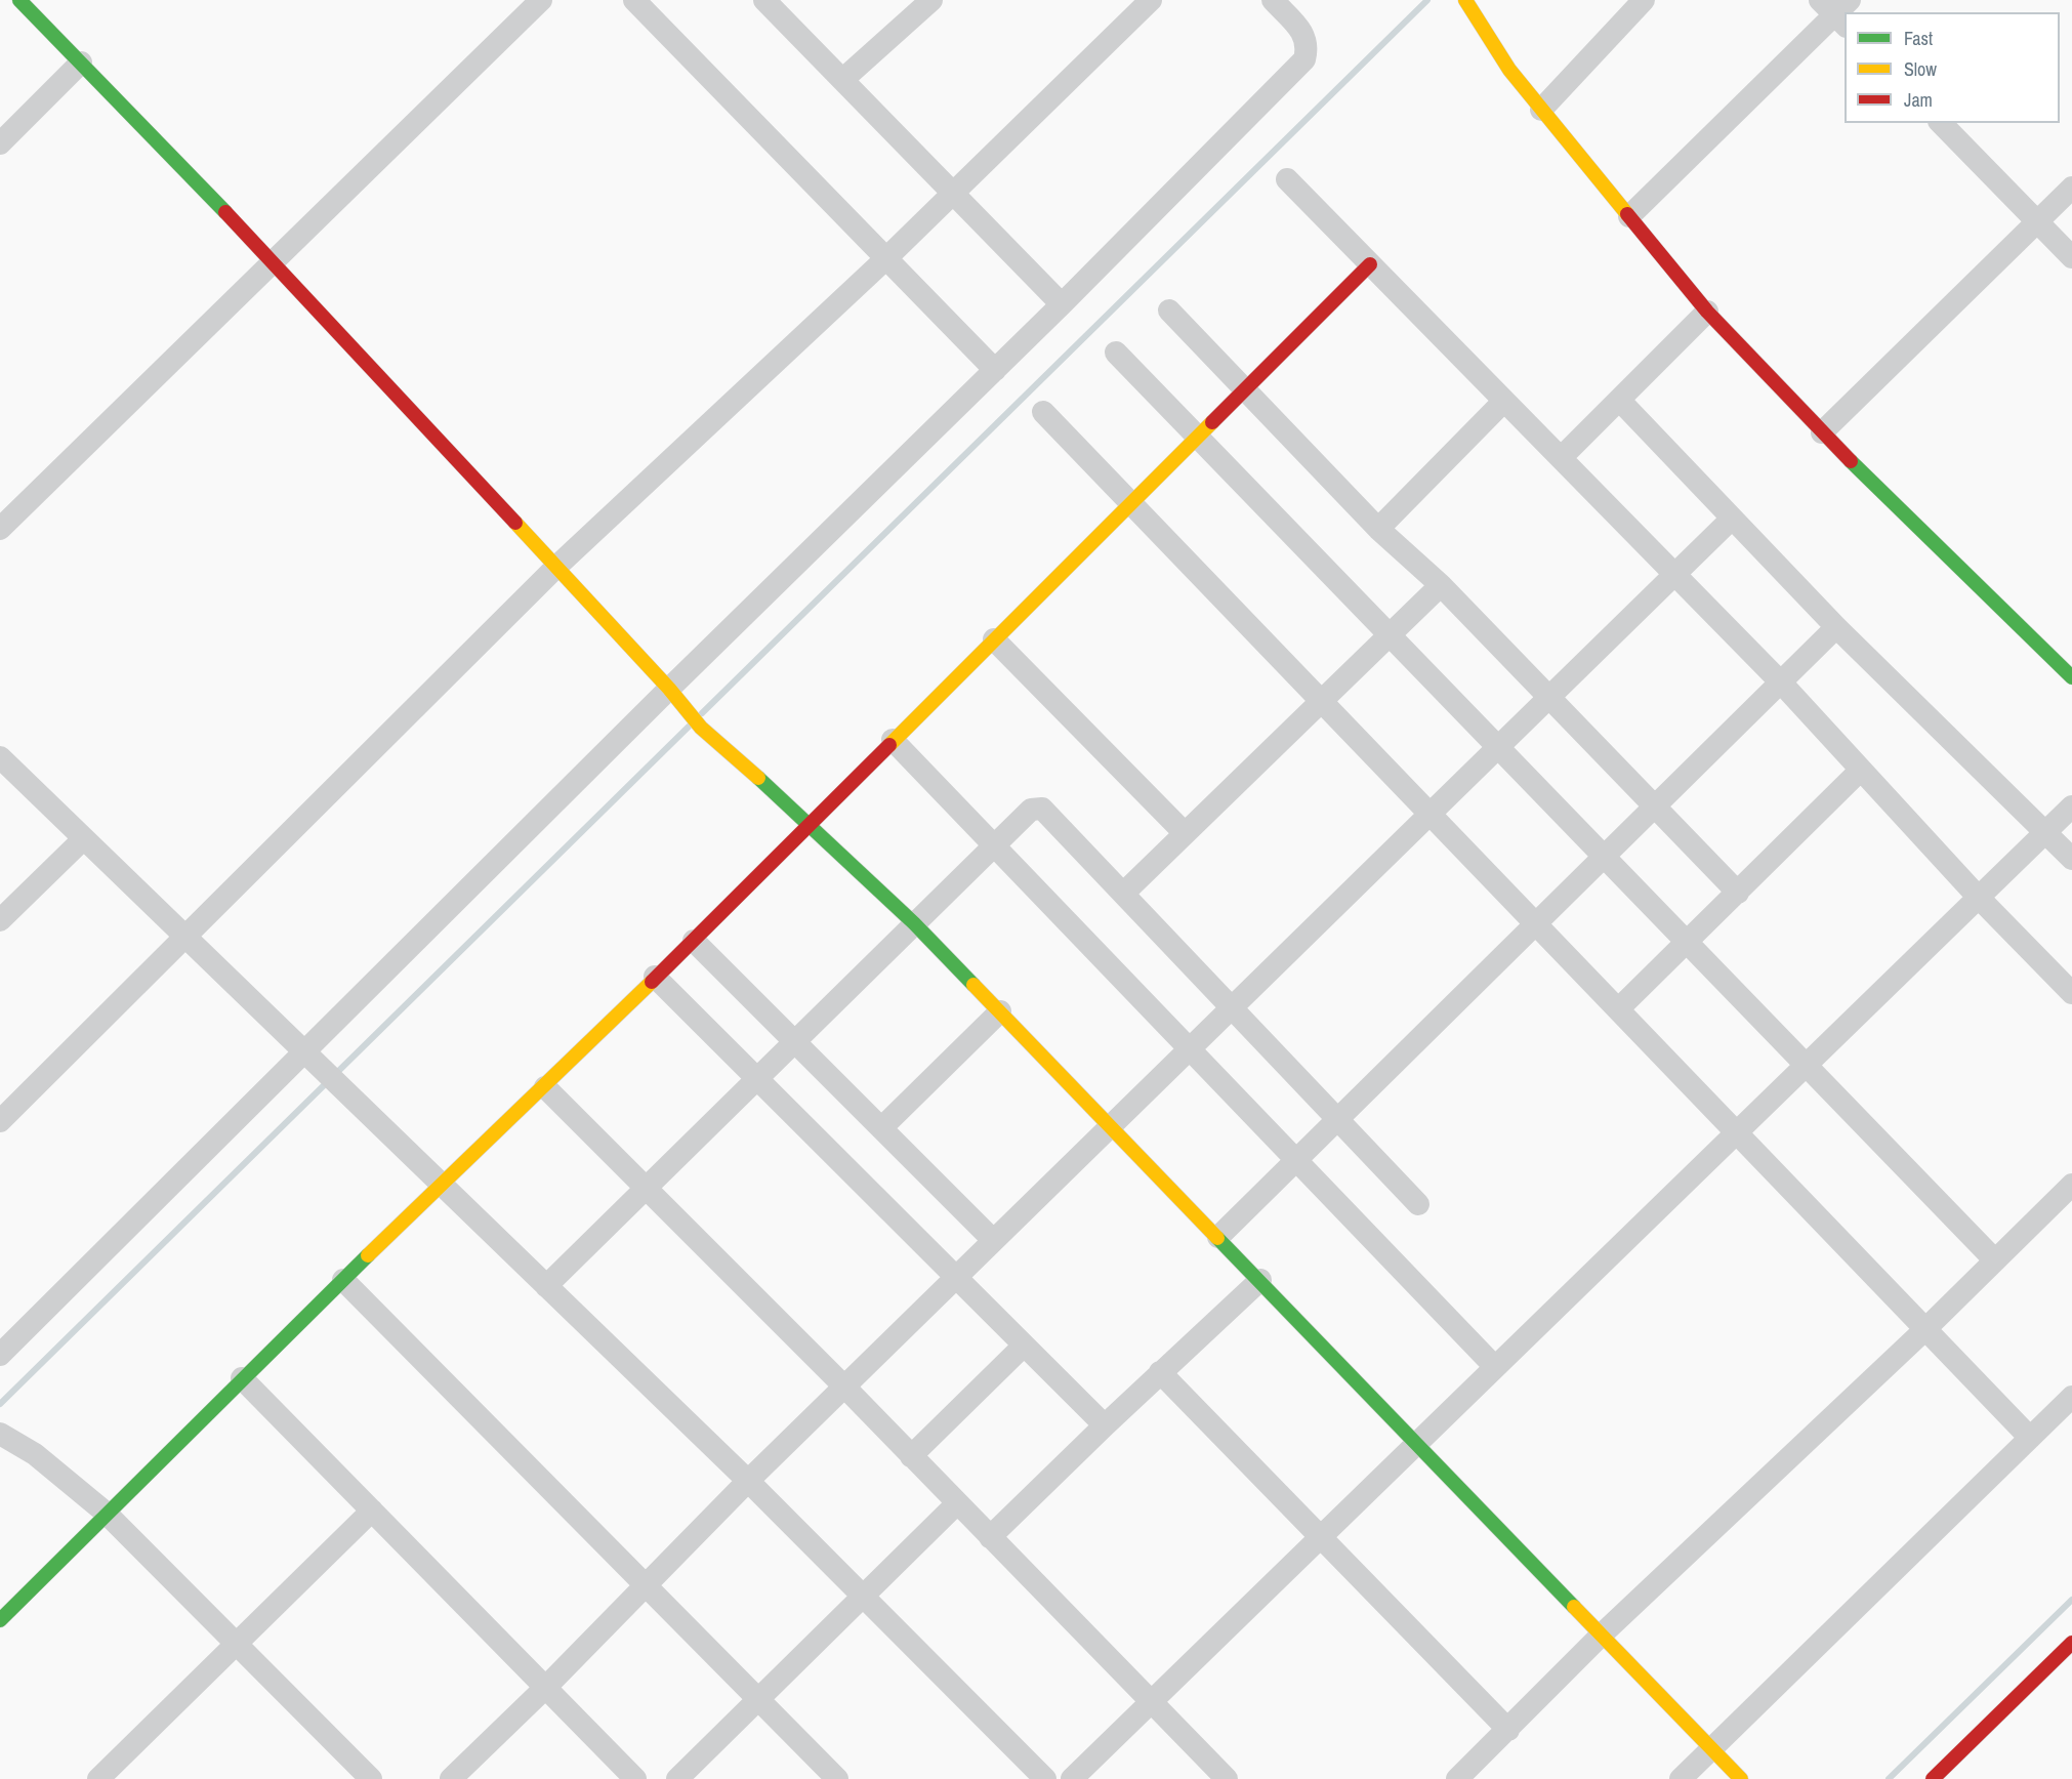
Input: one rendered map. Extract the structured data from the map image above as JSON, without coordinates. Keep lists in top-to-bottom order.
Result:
{
  "legend": ["Fast", "Slow", "Jam"]
}
